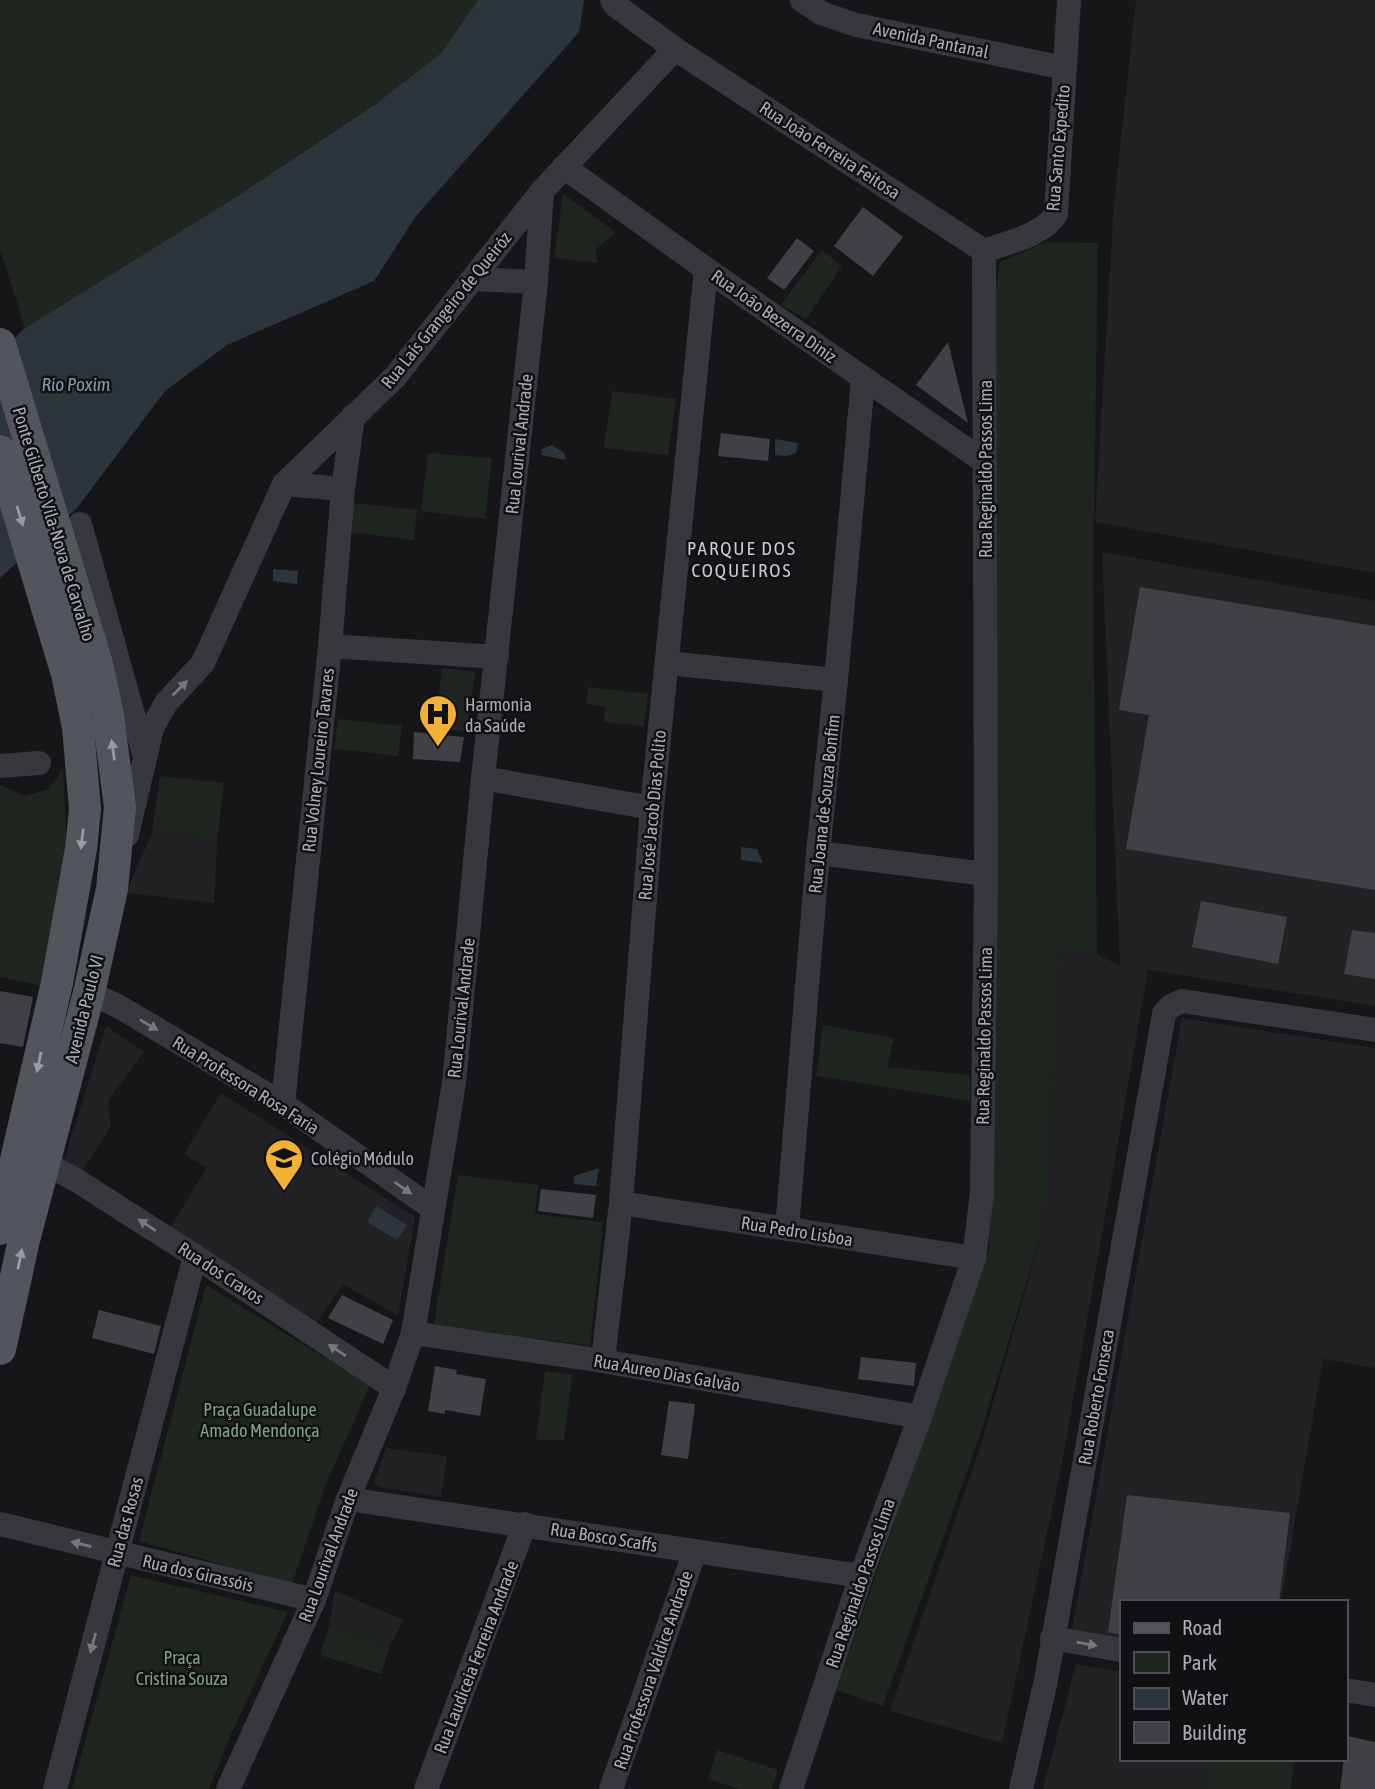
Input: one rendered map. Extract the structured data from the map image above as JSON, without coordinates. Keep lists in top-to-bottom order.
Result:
{
  "streets": {
    "main road": ["Ponte Gilberto Vila-Nova de Carvalho", "Avenida Paulo VI"],
    "street": [
      "Avenida Pantanal",
      "Rua Santo Expedito",
      "Rua João Ferreira Feitosa",
      "Rua Laís Grangeiro de Queiróz",
      "Rua João Bezerra Diniz",
      "Rua Lourival Andrade",
      "Rua Reginaldo Passos Lima",
      "Rua Volney Loureiro Tavares",
      "Rua Joana de Souza Bonfim",
      "Rua José Jacob Dias Polito",
      "Rua Professora Rosa Faria",
      "Rua Pedro Lisboa",
      "Rua dos Cravos",
      "Rua Aureo Dias Galvão",
      "Rua Roberto Fonseca",
      "Rua das Rosas",
      "Rua Bosco Scaffs",
      "Rua dos Girassóis",
      "Rua Laudiceia Ferreira Andrade",
      "Rua Professora Valdice Andrade"
    ]
  },
  "crossings": [
    ["Avenida Pantanal", "Rua Santo Expedito"],
    ["Rua Santo Expedito", "Rua João Ferreira Feitosa"],
    ["Rua Santo Expedito", "Rua Reginaldo Passos Lima"],
    ["Rua João Ferreira Feitosa", "Rua Laís Grangeiro de Queiróz"],
    ["Rua João Ferreira Feitosa", "Rua Reginaldo Passos Lima"],
    ["Rua Laís Grangeiro de Queiróz", "Rua João Bezerra Diniz"],
    ["Rua Laís Grangeiro de Queiróz", "Rua Lourival Andrade"],
    ["Rua Laís Grangeiro de Queiróz", "Rua Volney Loureiro Tavares"],
    ["Rua Laís Grangeiro de Queiróz", "Avenida Paulo VI"],
    ["Rua João Bezerra Diniz", "Rua Reginaldo Passos Lima"],
    ["Rua João Bezerra Diniz", "Rua Joana de Souza Bonfim"],
    ["Rua João Bezerra Diniz", "Rua José Jacob Dias Polito"],
    ["Rua Lourival Andrade", "Rua Professora Rosa Faria"],
    ["Rua Lourival Andrade", "Rua dos Cravos"],
    ["Rua Lourival Andrade", "Rua Aureo Dias Galvão"],
    ["Rua Lourival Andrade", "Rua Bosco Scaffs"],
    ["Rua Lourival Andrade", "Rua dos Girassóis"],
    ["Rua Reginaldo Passos Lima", "Rua Pedro Lisboa"],
    ["Rua Reginaldo Passos Lima", "Rua Aureo Dias Galvão"],
    ["Rua Reginaldo Passos Lima", "Rua Bosco Scaffs"],
    ["Ponte Gilberto Vila-Nova de Carvalho", "Avenida Paulo VI"],
    ["Rua Volney Loureiro Tavares", "Rua Professora Rosa Faria"],
    ["Rua Joana de Souza Bonfim", "Rua Pedro Lisboa"],
    ["Rua José Jacob Dias Polito", "Rua Pedro Lisboa"],
    ["Rua José Jacob Dias Polito", "Rua Aureo Dias Galvão"],
    ["Avenida Paulo VI", "Rua Professora Rosa Faria"],
    ["Avenida Paulo VI", "Rua dos Cravos"],
    ["Rua dos Cravos", "Rua das Rosas"],
    ["Rua das Rosas", "Rua dos Girassóis"],
    ["Rua Bosco Scaffs", "Rua Laudiceia Ferreira Andrade"],
    ["Rua Bosco Scaffs", "Rua Professora Valdice Andrade"]
  ],
  "one_way": [
    "Rua Professora Rosa Faria",
    "Rua dos Cravos",
    "Rua das Rosas",
    "Rua dos Girassóis"
  ],
  "districts": ["PARQUE DOS COQUEIROS"],
  "water": ["Rio Poxim"],
  "parks": ["Praça Guadalupe Amado Mendonça", "Praça Cristina Souza"],
  "places": {
    "hospital": ["Harmonia da Saúde"],
    "school or university": ["Colégio Módulo"]
  },
  "legend": [
    "Road",
    "Park",
    "Water",
    "Building"
  ]
}
